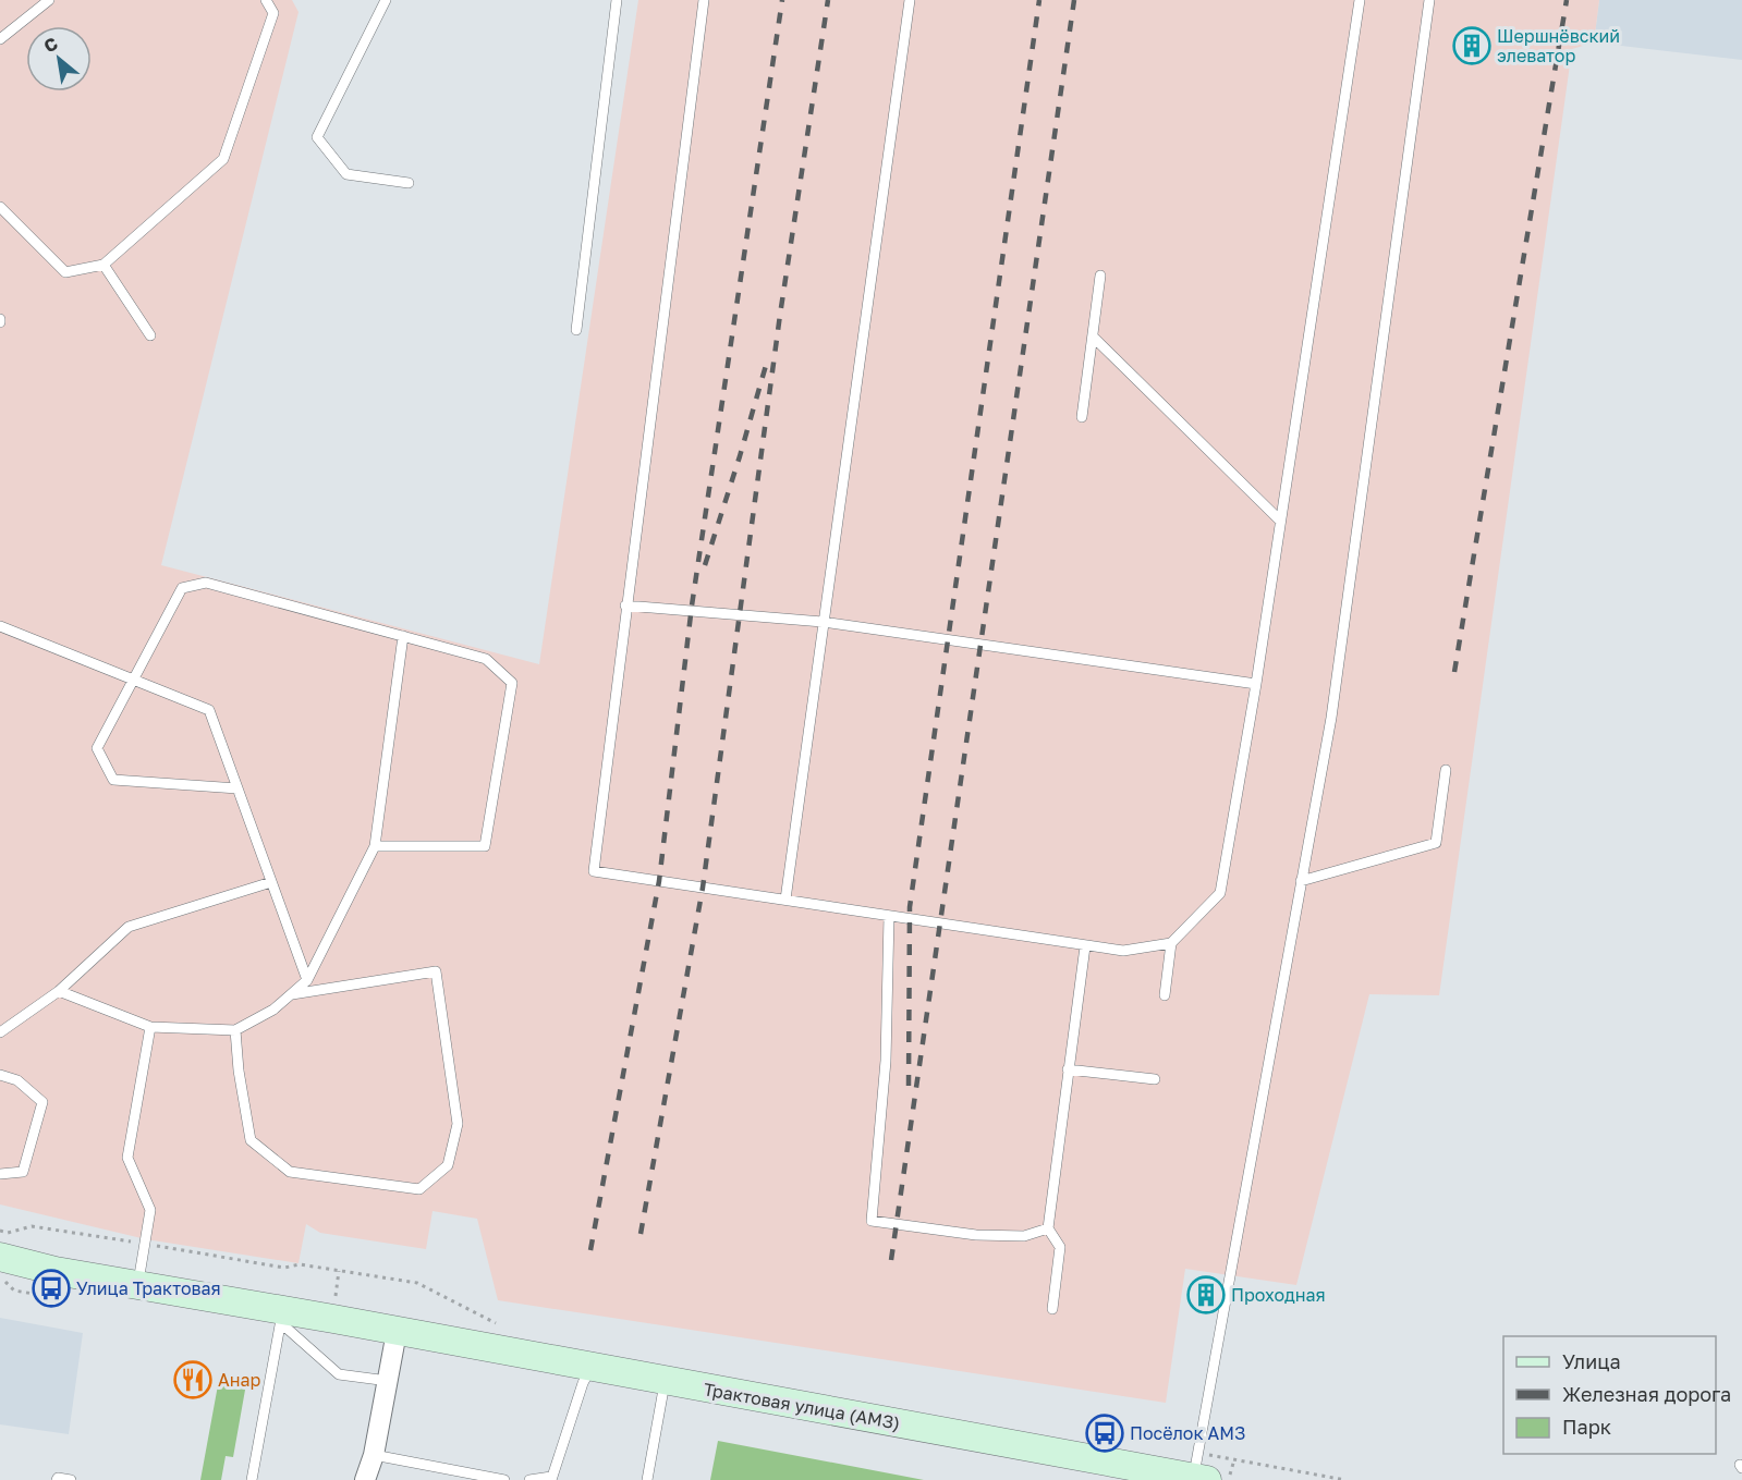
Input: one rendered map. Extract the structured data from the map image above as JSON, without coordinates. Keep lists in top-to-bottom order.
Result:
{
  "streets": {
    "street": ["Трактовая улица (АМЗ)"]
  },
  "places": {
    "building": ["Шершнёвский элеватор", "Проходная"],
    "bus stop": ["Улица Трактовая", "Посёлок АМЗ"],
    "restaurant": ["Анар"]
  },
  "legend": ["Улица", "Железная дорога", "Парк"],
  "north": "top left"
}
